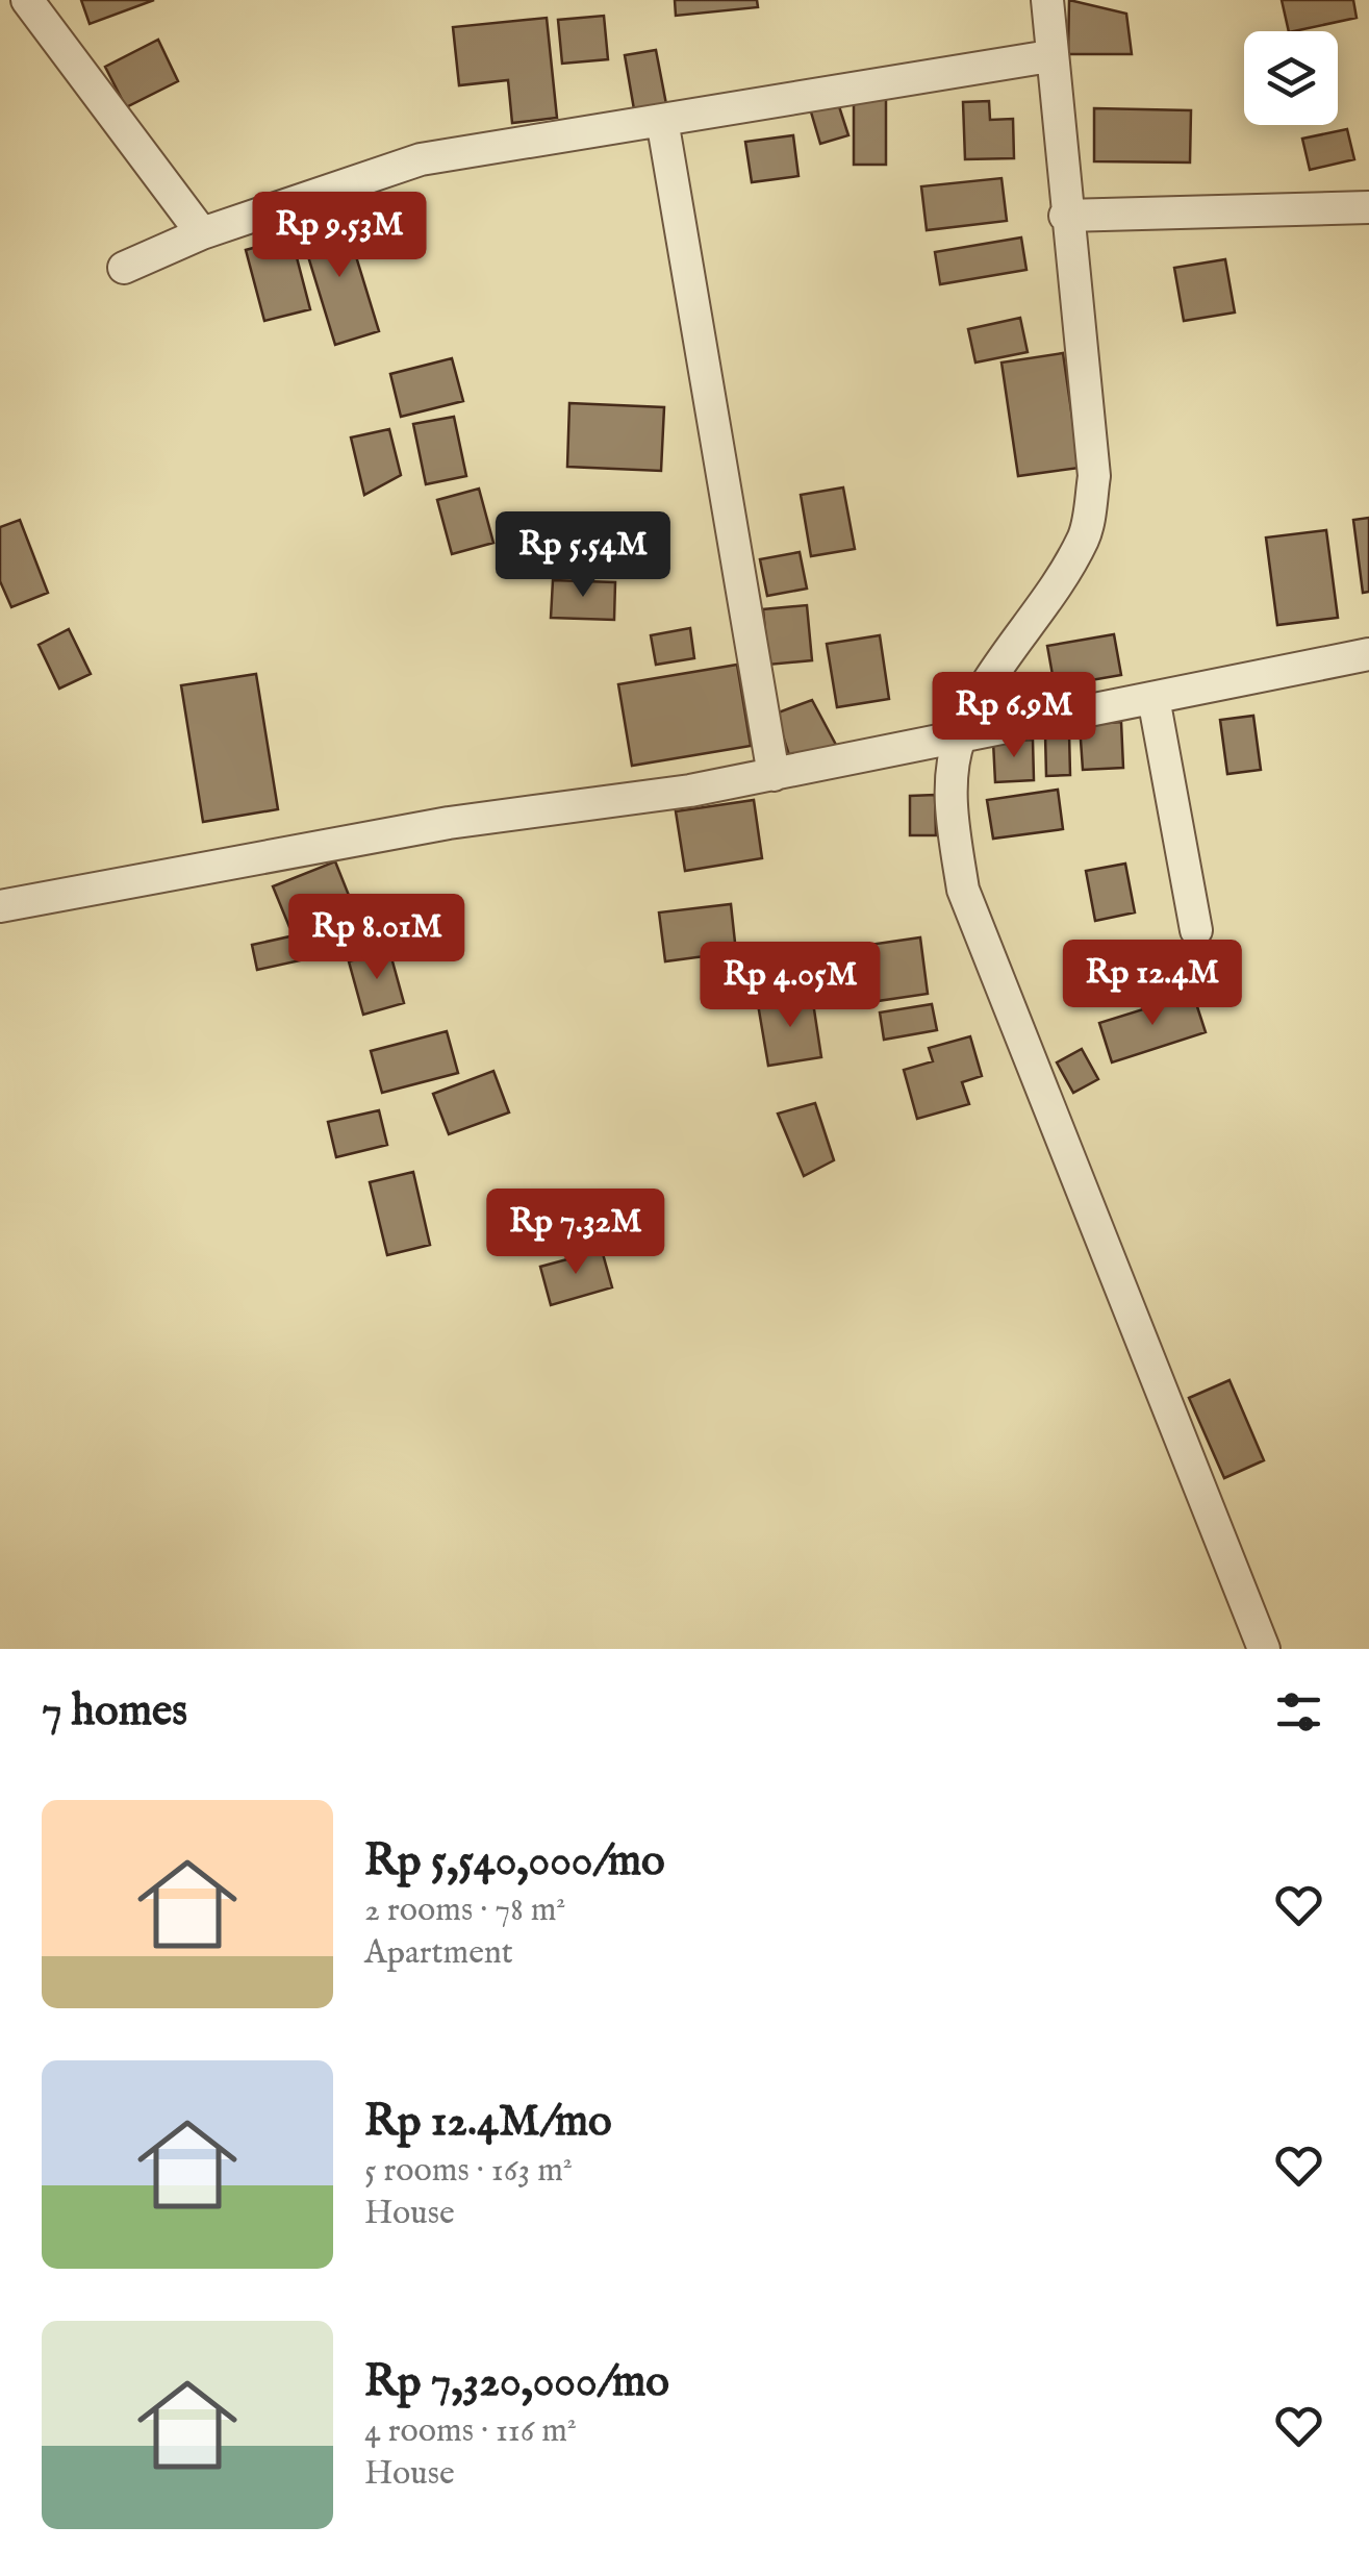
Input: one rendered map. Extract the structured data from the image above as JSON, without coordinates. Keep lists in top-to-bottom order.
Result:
{
  "page": {
    "price": [
      "Rp 9.53M",
      "Rp 5.54M",
      "Rp 6.9M",
      "Rp 8.01M",
      "Rp 12.4M",
      "Rp 4.05M",
      "Rp 7.32M"
    ],
    "heading": "7 homes",
    "list": [
      {
        "name": "Rp 5,540,000/mo",
        "note": "2 rooms · 78 m² · Apartment"
      },
      {
        "name": "Rp 12.4M/mo",
        "note": "5 rooms · 163 m² · House"
      },
      {
        "name": "Rp 7,320,000/mo",
        "note": "4 rooms · 116 m² · House"
      }
    ]
  }
}
